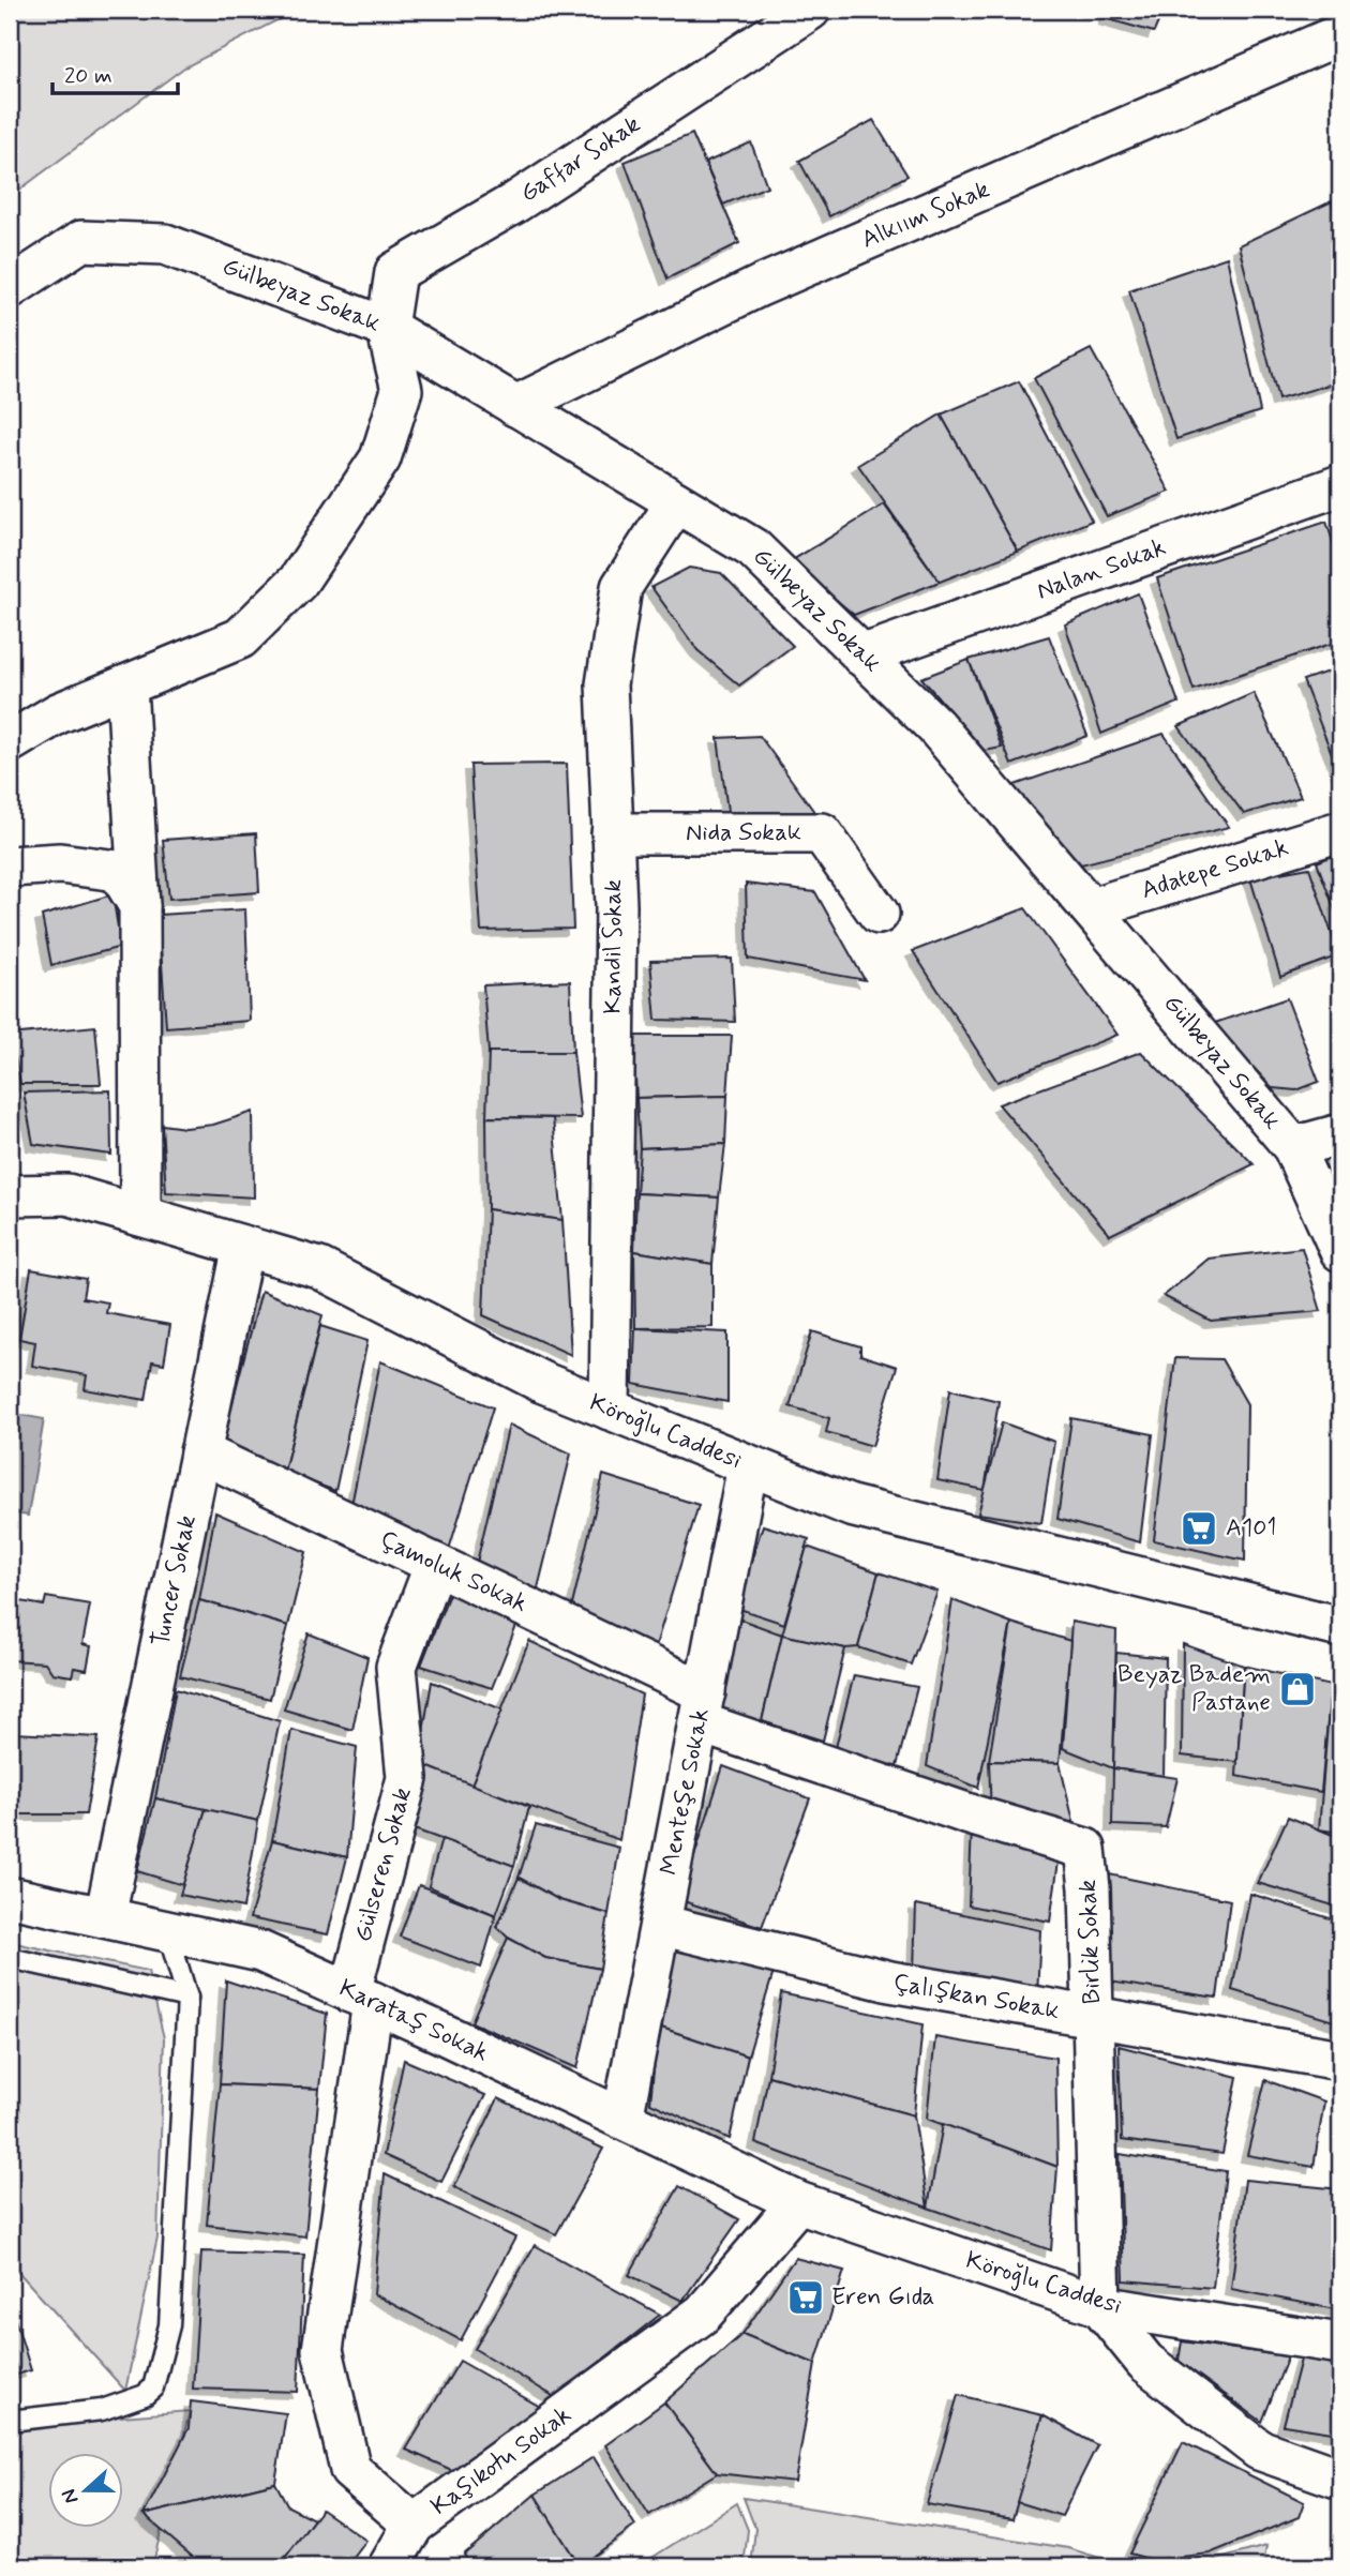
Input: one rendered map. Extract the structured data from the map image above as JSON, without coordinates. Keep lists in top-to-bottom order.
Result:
{
  "streets": {
    "street": [
      "Gaffar Sokak",
      "Alkıım Sokak",
      "Gülbeyaz Sokak",
      "Nalan Sokak",
      "Nida Sokak",
      "Adatepe Sokak",
      "Kandil Sokak",
      "Köroğlu Caddesi",
      "Çamoluk Sokak",
      "Tuncer Sokak",
      "Menteşe Sokak",
      "Gülseren Sokak",
      "Birlik Sokak",
      "Çalışkan Sokak",
      "Karataş Sokak",
      "Kaşıkotu Sokak"
    ]
  },
  "crossings": [
    ["Gaffar Sokak", "Gülbeyaz Sokak"],
    ["Alkıım Sokak", "Gülbeyaz Sokak"],
    ["Gülbeyaz Sokak", "Nalan Sokak"],
    ["Gülbeyaz Sokak", "Adatepe Sokak"],
    ["Gülbeyaz Sokak", "Kandil Sokak"],
    ["Nida Sokak", "Kandil Sokak"],
    ["Kandil Sokak", "Köroğlu Caddesi"],
    ["Köroğlu Caddesi", "Tuncer Sokak"],
    ["Köroğlu Caddesi", "Menteşe Sokak"],
    ["Köroğlu Caddesi", "Birlik Sokak"],
    ["Köroğlu Caddesi", "Karataş Sokak"],
    ["Köroğlu Caddesi", "Kaşıkotu Sokak"],
    ["Çamoluk Sokak", "Tuncer Sokak"],
    ["Çamoluk Sokak", "Menteşe Sokak"],
    ["Çamoluk Sokak", "Gülseren Sokak"],
    ["Çamoluk Sokak", "Birlik Sokak"],
    ["Tuncer Sokak", "Karataş Sokak"],
    ["Menteşe Sokak", "Birlik Sokak"],
    ["Menteşe Sokak", "Çalışkan Sokak"],
    ["Menteşe Sokak", "Karataş Sokak"],
    ["Gülseren Sokak", "Karataş Sokak"],
    ["Gülseren Sokak", "Kaşıkotu Sokak"],
    ["Birlik Sokak", "Çalışkan Sokak"],
    ["Karataş Sokak", "Kaşıkotu Sokak"]
  ],
  "places": {
    "supermarket": ["A101", "Eren Gıda"],
    "shop": ["Beyaz Badem Pastane"]
  },
  "scale_bar": "20 m",
  "north": "left"
}
